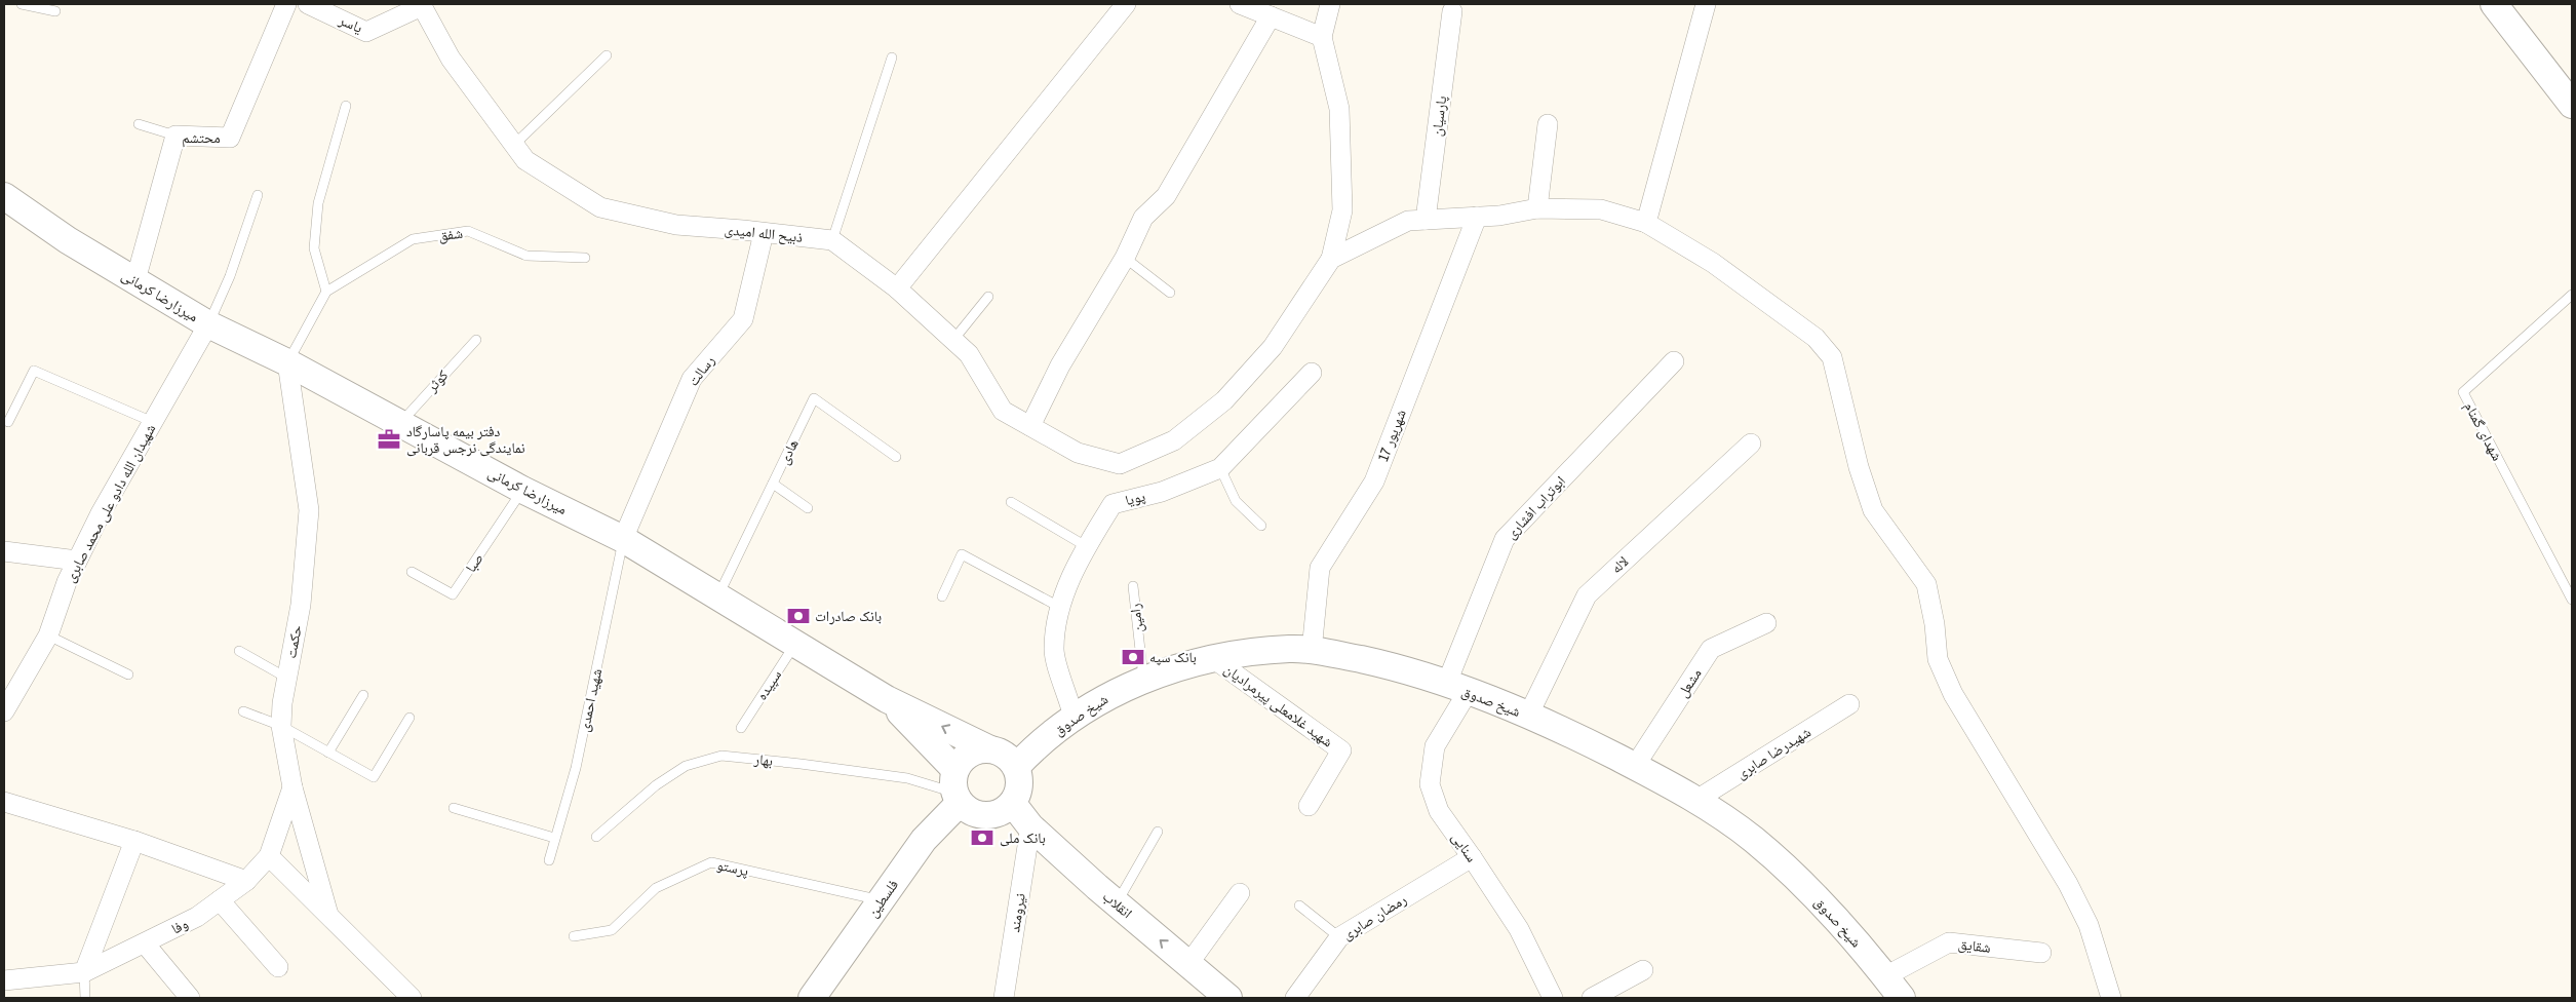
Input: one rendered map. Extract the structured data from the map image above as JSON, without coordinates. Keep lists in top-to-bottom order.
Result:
{
  "streets": {
    "main road": [
      "میرزارضا کرمانی",
      "شیخ صدوق",
      "فلسطین",
      "انقلاب"
    ],
    "street": [
      "یاسر",
      "پارسیان",
      "محتشم",
      "ذبیح الله امیدی",
      "رسالت",
      "17 شهریور",
      "پویا",
      "شهیدان الله دادو علی محمد صابری",
      "ابوتراب افشاری",
      "لاله",
      "حکمت",
      "مشعل",
      "شهید غلامعلی پیرمرادیان",
      "شهیدرضا صابری",
      "سنایی",
      "نیرومند",
      "رمضان صابری",
      "وفا",
      "شقایق"
    ],
    "lane": [
      "شفق",
      "کوثر",
      "شهدای گمنام",
      "هادی",
      "صبا",
      "رامین",
      "سپیده",
      "شهید احمدی",
      "بهار",
      "پرستو"
    ]
  },
  "crossings": [
    ["یاسر", "ذبیح الله امیدی"],
    ["محتشم", "میرزارضا کرمانی"],
    ["ذبیح الله امیدی", "رسالت"],
    ["شفق", "میرزارضا کرمانی"],
    ["شفق", "حکمت"],
    ["میرزارضا کرمانی", "رسالت"],
    ["میرزارضا کرمانی", "کوثر"],
    ["میرزارضا کرمانی", "هادی"],
    ["میرزارضا کرمانی", "شهیدان الله دادو علی محمد صابری"],
    ["میرزارضا کرمانی", "صبا"],
    ["میرزارضا کرمانی", "حکمت"],
    ["میرزارضا کرمانی", "سپیده"],
    ["میرزارضا کرمانی", "شهید احمدی"],
    ["رسالت", "شهید احمدی"],
    ["17 شهریور", "شیخ صدوق"],
    ["پویا", "شیخ صدوق"],
    ["ابوتراب افشاری", "شیخ صدوق"],
    ["ابوتراب افشاری", "سنایی"],
    ["لاله", "شیخ صدوق"],
    ["رامین", "شیخ صدوق"],
    ["حکمت", "وفا"],
    ["مشعل", "شیخ صدوق"],
    ["شیخ صدوق", "شهید غلامعلی پیرمرادیان"],
    ["شیخ صدوق", "شهیدرضا صابری"],
    ["شیخ صدوق", "بهار"],
    ["شیخ صدوق", "سنایی"],
    ["شیخ صدوق", "فلسطین"],
    ["شیخ صدوق", "انقلاب"],
    ["شیخ صدوق", "شقایق"],
    ["بهار", "فلسطین"],
    ["بهار", "انقلاب"],
    ["سنایی", "رمضان صابری"],
    ["پرستو", "فلسطین"],
    ["فلسطین", "انقلاب"],
    ["انقلاب", "نیرومند"]
  ],
  "places": {
    "office": ["دفتر بیمه پاسارگاد نمایندگی نرجس قربانی"],
    "bank": ["بانک صادرات", "بانک سپه", "بانک ملی"]
  }
}
